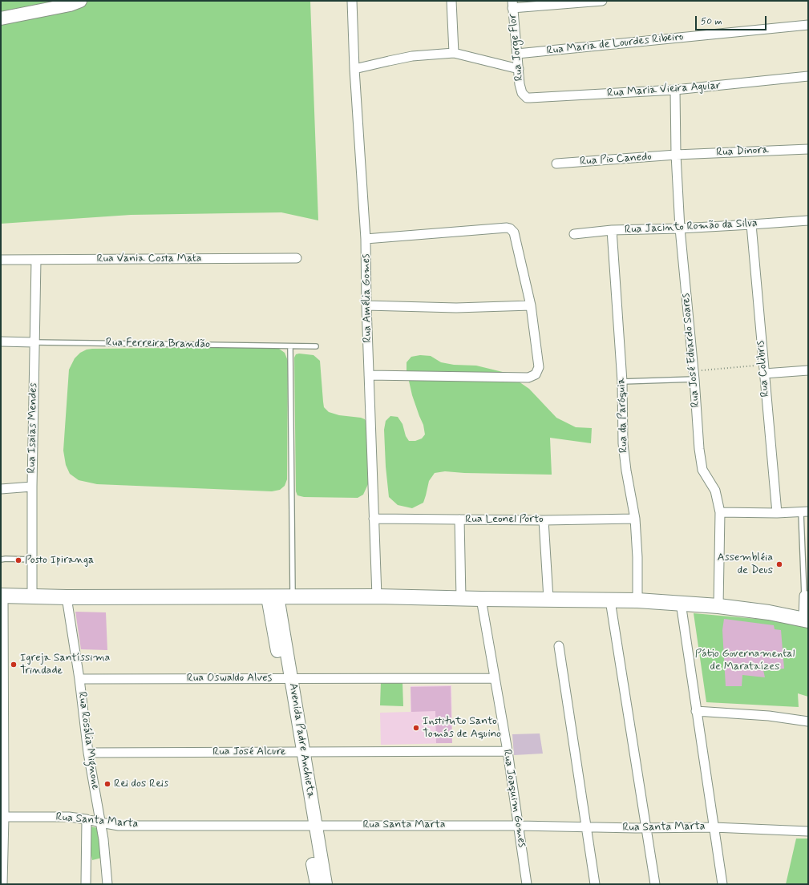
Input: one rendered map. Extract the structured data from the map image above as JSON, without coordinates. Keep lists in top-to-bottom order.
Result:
{
  "streets": {
    "street": [
      "Rua Maria de Lourdes Ribeiro",
      "Rua Jorge Flor",
      "Rua Maria Vieira Aguiar",
      "Rua Dinora",
      "Rua Pio Canedo",
      "Rua Jacinto Romão da Silva",
      "Rua Vania Costa Mata",
      "Rua Amélia Gomes",
      "Rua Ferreira Brandão",
      "Rua José Eduardo Soares",
      "Rua Colibris",
      "Rua da Paróquia",
      "Rua Isaias Mendes",
      "Rua Leonel Porto",
      "Rua Oswaldo Alves",
      "Rua Rosália Mignone",
      "Avenida Padre Anchieta",
      "Rua José Alcure",
      "Rua Joaquim Gomes",
      "Rua Santa Marta"
    ]
  },
  "crossings": [
    ["Rua Maria de Lourdes Ribeiro", "Rua Jorge Flor"],
    ["Rua Jorge Flor", "Rua Maria Vieira Aguiar"],
    ["Rua Maria Vieira Aguiar", "Rua José Eduardo Soares"],
    ["Rua Dinora", "Rua Pio Canedo"],
    ["Rua Dinora", "Rua José Eduardo Soares"],
    ["Rua Pio Canedo", "Rua José Eduardo Soares"],
    ["Rua Jacinto Romão da Silva", "Rua José Eduardo Soares"],
    ["Rua Jacinto Romão da Silva", "Rua Colibris"],
    ["Rua Jacinto Romão da Silva", "Rua da Paróquia"],
    ["Rua Vania Costa Mata", "Rua Isaias Mendes"],
    ["Rua Amélia Gomes", "Rua Leonel Porto"],
    ["Rua Ferreira Brandão", "Rua Isaias Mendes"],
    ["Rua da Paróquia", "Rua Leonel Porto"],
    ["Rua Oswaldo Alves", "Rua Rosália Mignone"],
    ["Rua Oswaldo Alves", "Avenida Padre Anchieta"],
    ["Rua Oswaldo Alves", "Rua Joaquim Gomes"],
    ["Rua Rosália Mignone", "Rua José Alcure"],
    ["Rua Rosália Mignone", "Rua Santa Marta"],
    ["Avenida Padre Anchieta", "Rua José Alcure"],
    ["Avenida Padre Anchieta", "Rua Santa Marta"],
    ["Rua José Alcure", "Rua Joaquim Gomes"],
    ["Rua Joaquim Gomes", "Rua Santa Marta"]
  ],
  "parks": ["Pátio Governamental de Marataízes"],
  "places": [
    "Posto Ipiranga",
    "Assembléia de Deus",
    "Igreja Santíssima Trindade",
    "Instituto Santo Tomás de Aquino",
    "Rei dos Reis"
  ],
  "scale_bar": "50 m"
}
